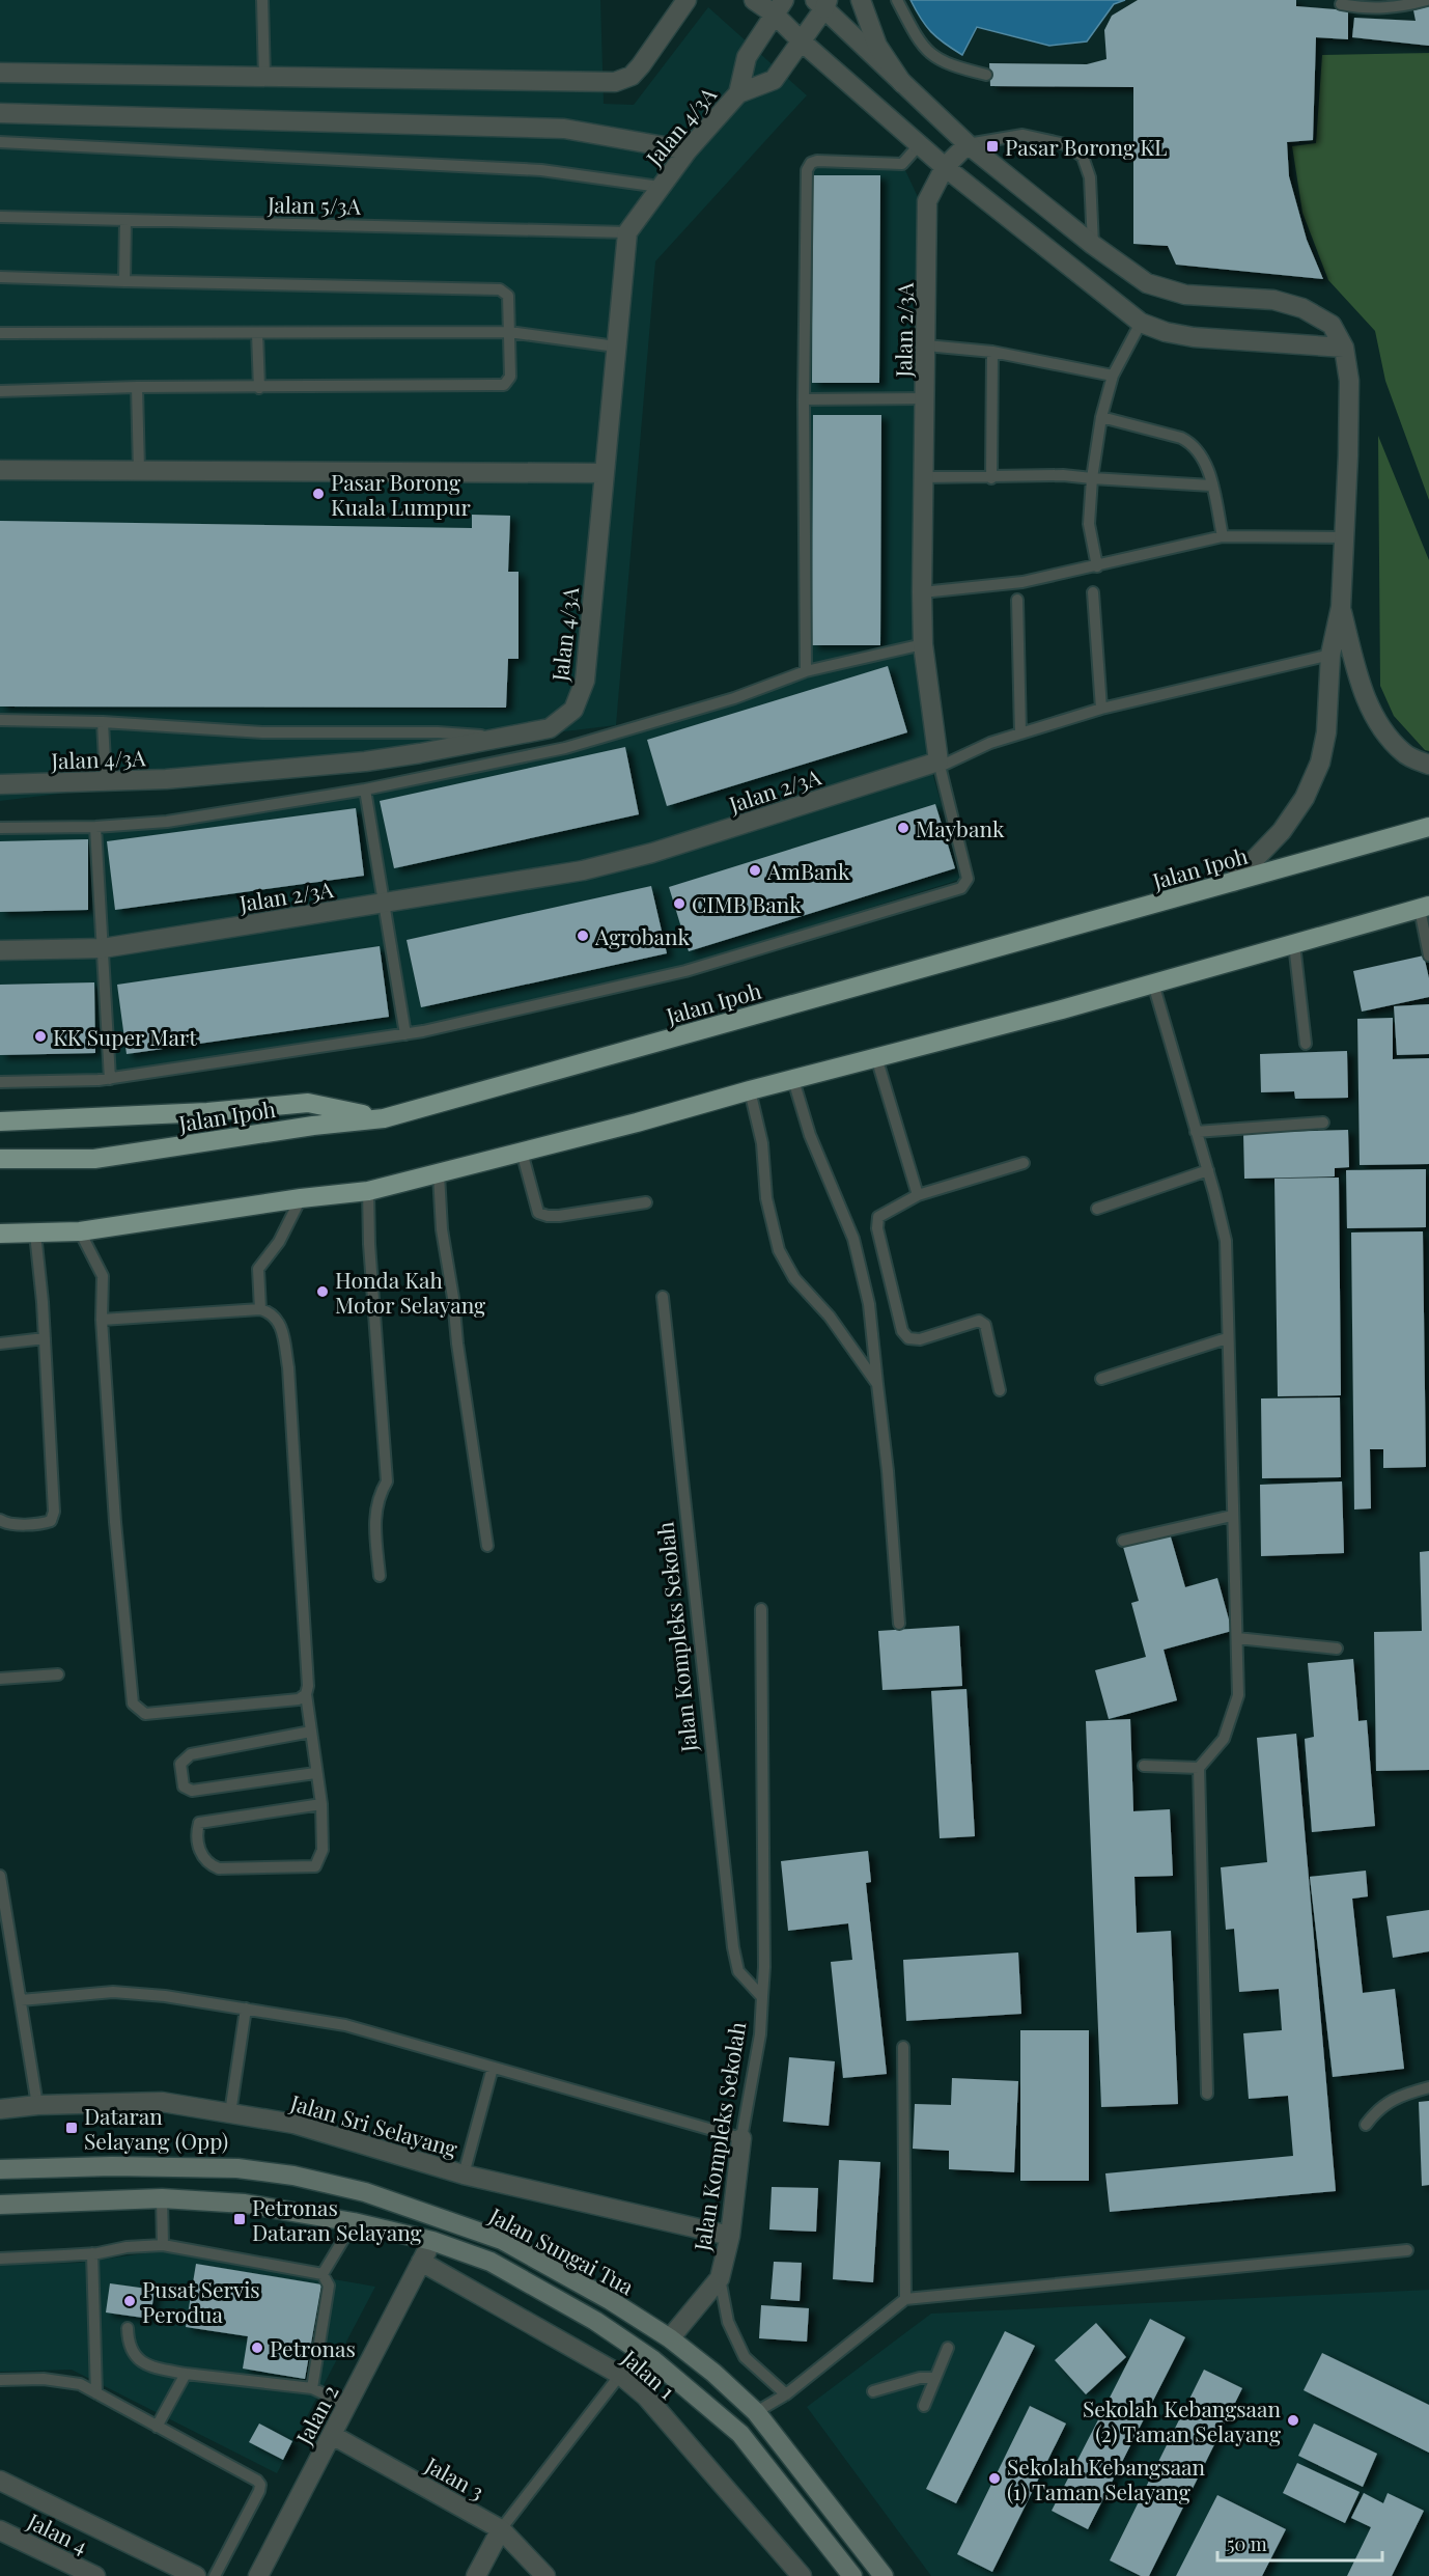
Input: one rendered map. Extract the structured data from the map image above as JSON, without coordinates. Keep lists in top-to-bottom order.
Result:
{
  "streets": {
    "highway": ["Jalan Ipoh"],
    "main road": ["Jalan Sungai Tua"],
    "street": [
      "Jalan 4/3A",
      "Jalan 2/3A",
      "Jalan Kompleks Sekolah",
      "Jalan Sri Selayang",
      "Jalan 1",
      "Jalan 2",
      "Jalan 3",
      "Jalan 4"
    ],
    "lane": ["Jalan 5/3A"]
  },
  "crossings": [
    ["Jalan 4/3A", "Jalan 5/3A"],
    ["Jalan Kompleks Sekolah", "Jalan Sri Selayang"],
    ["Jalan Kompleks Sekolah", "Jalan Sungai Tua"],
    ["Jalan Sungai Tua", "Jalan 2"],
    ["Jalan 1", "Jalan 2"],
    ["Jalan 2", "Jalan 3"]
  ],
  "places": {
    "transit": ["Pasar Borong KL", "Dataran Selayang (Opp)", "Petronas Dataran Selayang"],
    "other": [
      "Pasar Borong Kuala Lumpur",
      "Maybank",
      "AmBank",
      "CIMB Bank",
      "Agrobank",
      "KK Super Mart",
      "Honda Kah Motor Selayang",
      "Pusat Servis Perodua",
      "Petronas",
      "Sekolah Kebangsaan (2) Taman Selayang",
      "Sekolah Kebangsaan (1) Taman Selayang"
    ]
  },
  "scale_bar": "50 m"
}
